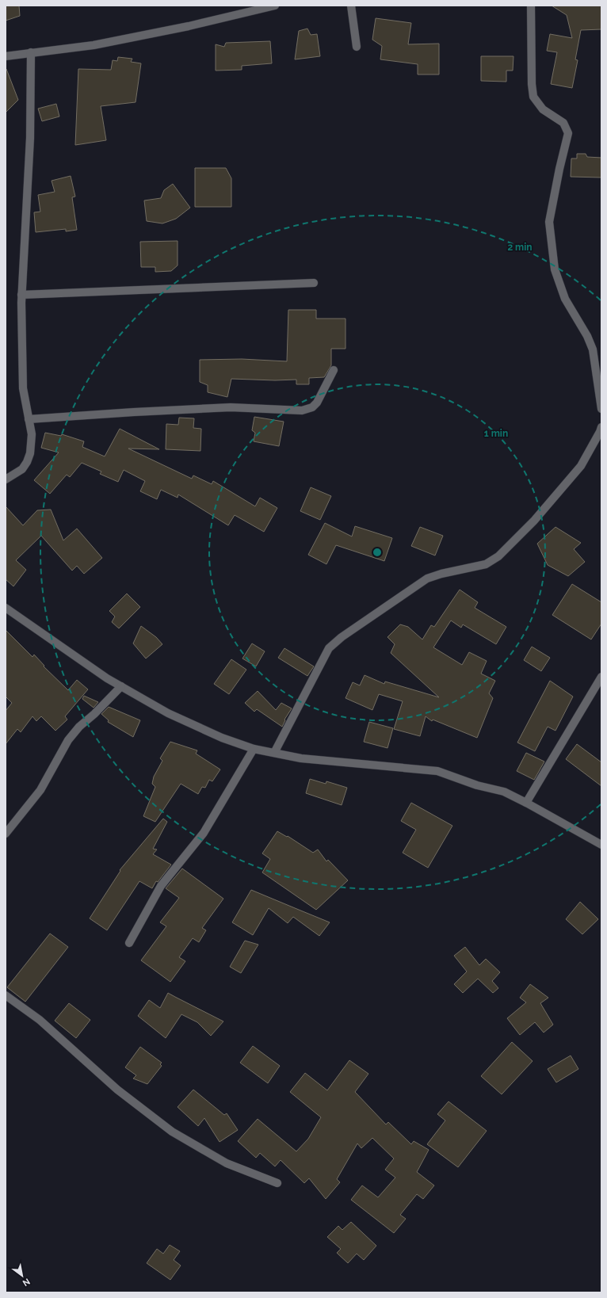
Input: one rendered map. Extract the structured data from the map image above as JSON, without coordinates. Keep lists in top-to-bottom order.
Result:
{
  "north": "bottom right",
  "rings": ["2 min", "1 min"]
}
